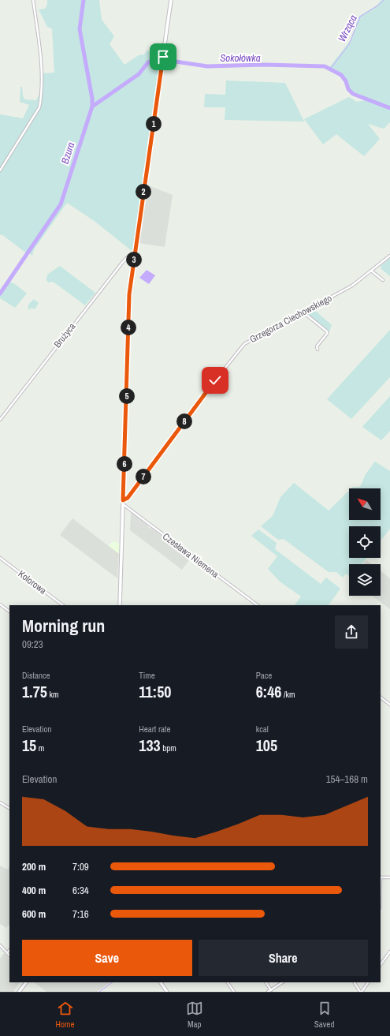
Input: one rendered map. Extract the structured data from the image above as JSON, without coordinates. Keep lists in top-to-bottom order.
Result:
{
  "streets": {
    "street": [
      "Grzegorza Ciechowskiego",
      "Brużyca",
      "Czesława Niemena",
      "Kolorowa"
    ]
  },
  "water": ["Wrząca", "Sokołówka", "Bzura"],
  "north": "top left",
  "page": {
    "pins": [
      "1",
      "2",
      "3",
      "4",
      "5",
      "8",
      "6",
      "7"
    ],
    "heading": ["Morning run", "09:23"],
    "stats": [
      ["Distance", "1.75 km"],
      ["Time", "11:50"],
      ["Pace", "6:46 /km"],
      ["Elevation", "15 m"],
      ["Heart rate", "133 bpm"],
      ["kcal", "105"]
    ],
    "chart": ["Elevation", "154–168 m"],
    "list": [
      {
        "name": "200 m",
        "note": "7:09"
      },
      {
        "name": "400 m",
        "note": "6:34"
      },
      {
        "name": "600 m",
        "note": "7:16"
      }
    ],
    "buttons": ["Save", "Share"],
    "tabs": ["Home", "Map", "Saved"]
  }
}
